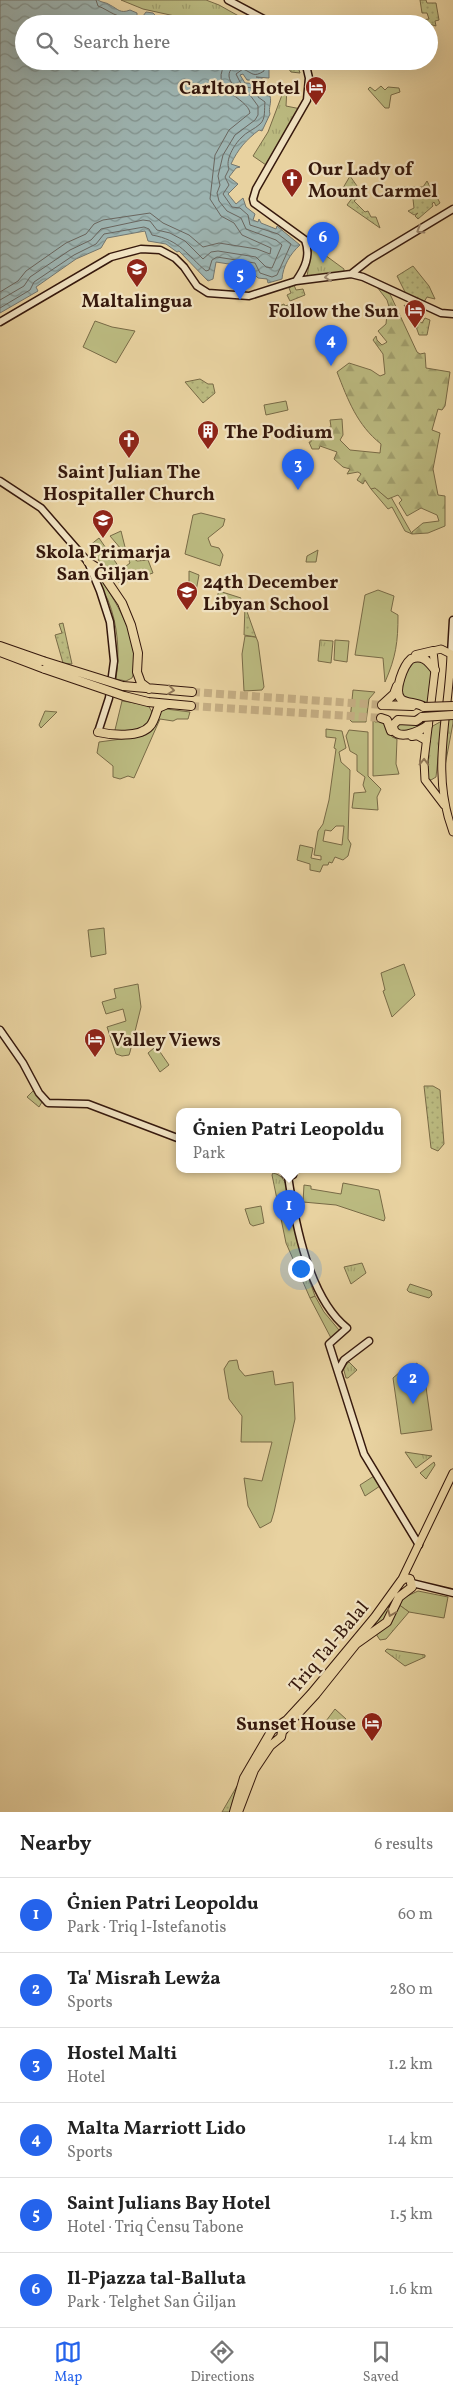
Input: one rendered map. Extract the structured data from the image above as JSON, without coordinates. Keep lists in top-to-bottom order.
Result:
{
  "streets": {
    "highway": ["Triq Tal-Balal"]
  },
  "places": {
    "hotel": [
      "Carlton Hotel",
      "Follow the Sun",
      "Valley Views",
      "Sunset House"
    ],
    "church": ["Our Lady of Mount Carmel", "Saint Julian The Hospitaller Church"],
    "school or university": ["Maltalingua", "Skola Primarja San Ġiljan", "24th December Libyan School"],
    "building": ["The Podium"]
  },
  "page": {
    "search": "Search here",
    "pins": [
      "6",
      "5",
      "4",
      "3",
      "1",
      "2"
    ],
    "popup": ["Ġnien Patri Leopoldu", "Park"],
    "heading": ["Nearby", "6 results"],
    "list": [
      {
        "mark": "1",
        "name": "Ġnien Patri Leopoldu",
        "note": "Park · Triq l-Istefanotis",
        "value": "60 m"
      },
      {
        "mark": "2",
        "name": "Ta' Misraħ Lewża",
        "note": "Sports",
        "value": "280 m"
      },
      {
        "mark": "3",
        "name": "Hostel Malti",
        "note": "Hotel",
        "value": "1.2 km"
      },
      {
        "mark": "4",
        "name": "Malta Marriott Lido",
        "note": "Sports",
        "value": "1.4 km"
      },
      {
        "mark": "5",
        "name": "Saint Julians Bay Hotel",
        "note": "Hotel · Triq Ċensu Tabone",
        "value": "1.5 km"
      },
      {
        "mark": "6",
        "name": "Il-Pjazza tal-Balluta",
        "note": "Park · Telgħet San Ġiljan",
        "value": "1.6 km"
      }
    ],
    "nav": ["Map", "Directions", "Saved"]
  }
}
